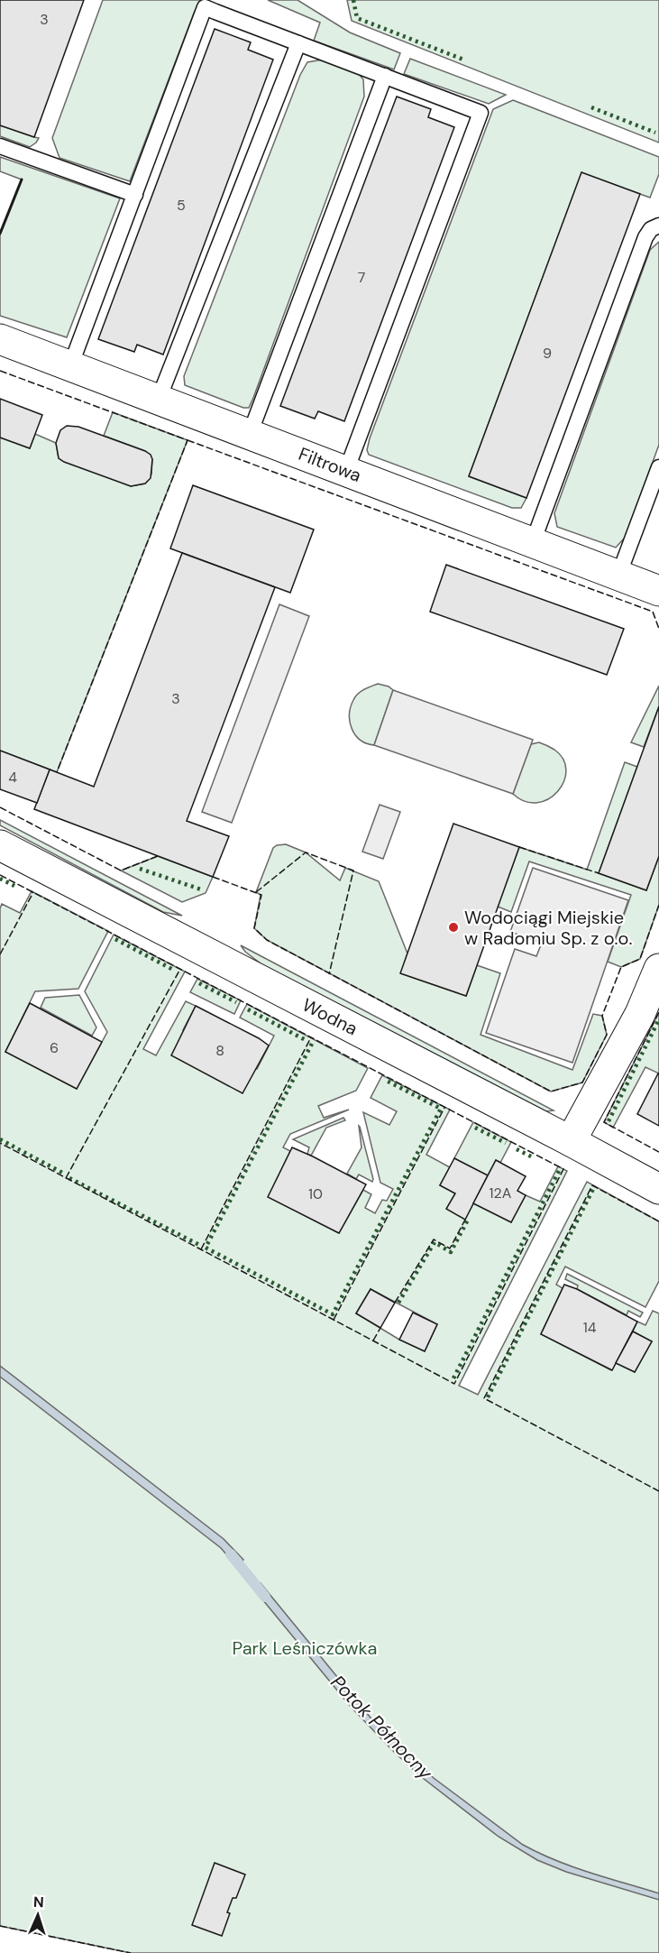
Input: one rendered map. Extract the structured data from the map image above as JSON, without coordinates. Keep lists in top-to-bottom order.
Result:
{
  "streets": {
    "street": ["Filtrowa", "Wodna"]
  },
  "water": ["Potok Północny"],
  "parks": ["Park Leśniczówka"],
  "places": ["Wodociągi Miejskie w Radomiu Sp. z o.o."],
  "house_numbers": [
    "3",
    "5",
    "7",
    "9",
    "3",
    "4",
    "6",
    "8",
    "12A",
    "10",
    "14"
  ],
  "north": "top"
}
